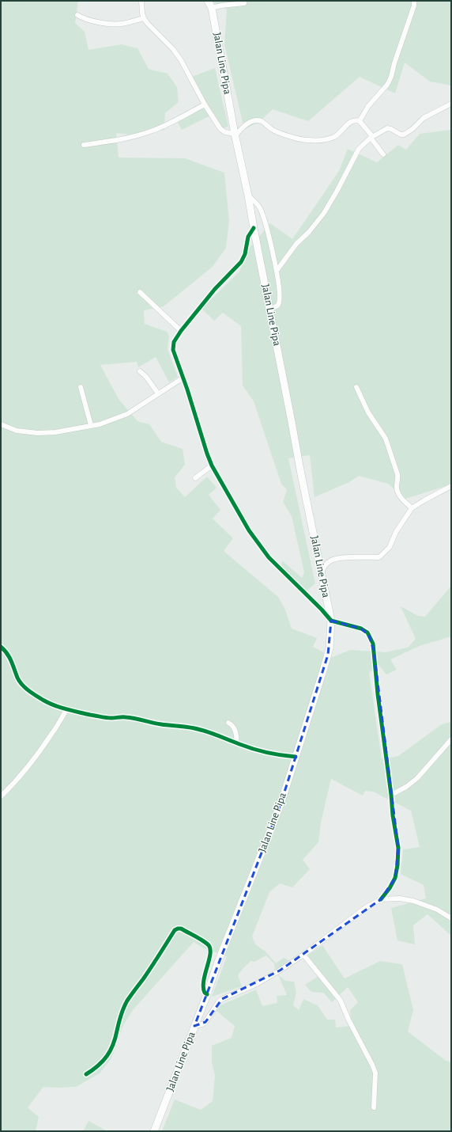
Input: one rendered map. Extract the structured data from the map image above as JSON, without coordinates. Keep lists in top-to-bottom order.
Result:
{
  "streets": {
    "main road": ["Jalan Line Pipa"]
  }
}
